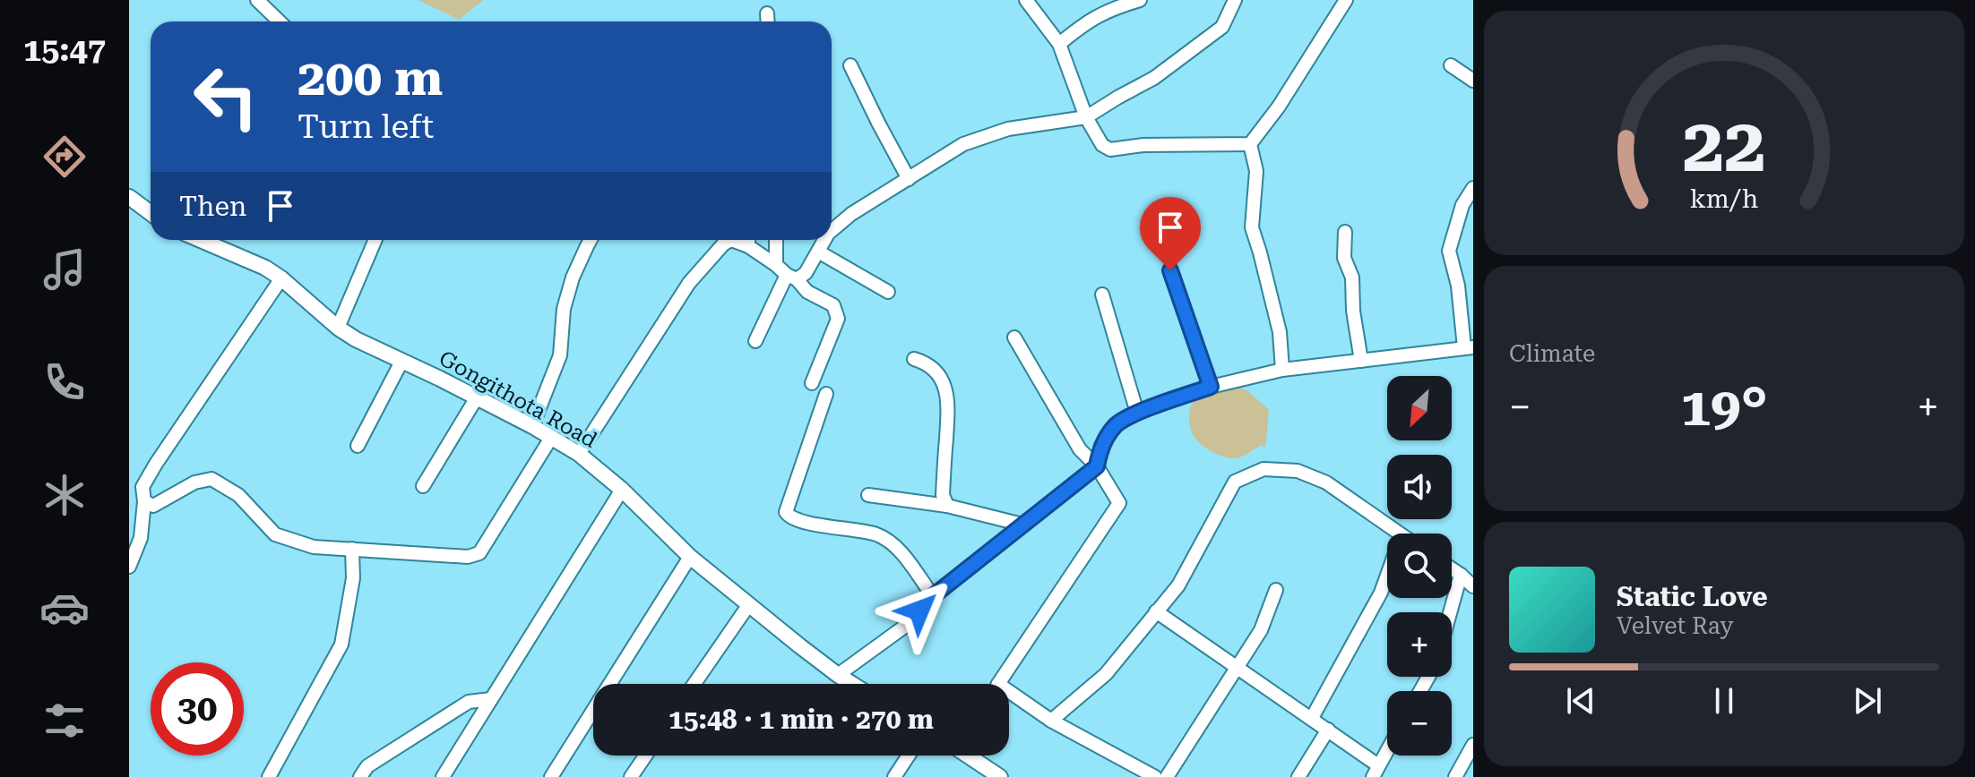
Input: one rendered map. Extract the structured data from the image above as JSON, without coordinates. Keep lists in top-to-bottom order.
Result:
{
  "streets": {
    "street": ["Gongithota Road"]
  },
  "north": "bottom left",
  "page": {
    "tabs": "15:47",
    "turn": ["200 m", "Turn left"],
    "then": "Then",
    "tile": "Climate",
    "map_buttons": ["+", "−"],
    "heat": ["−", "19°", "+"],
    "song": ["Static Love", "Velvet Ray"],
    "limit": "30",
    "trip": "15:48 · 1 min · 270 m",
    "gauge": ["22", "km/h"]
  }
}
